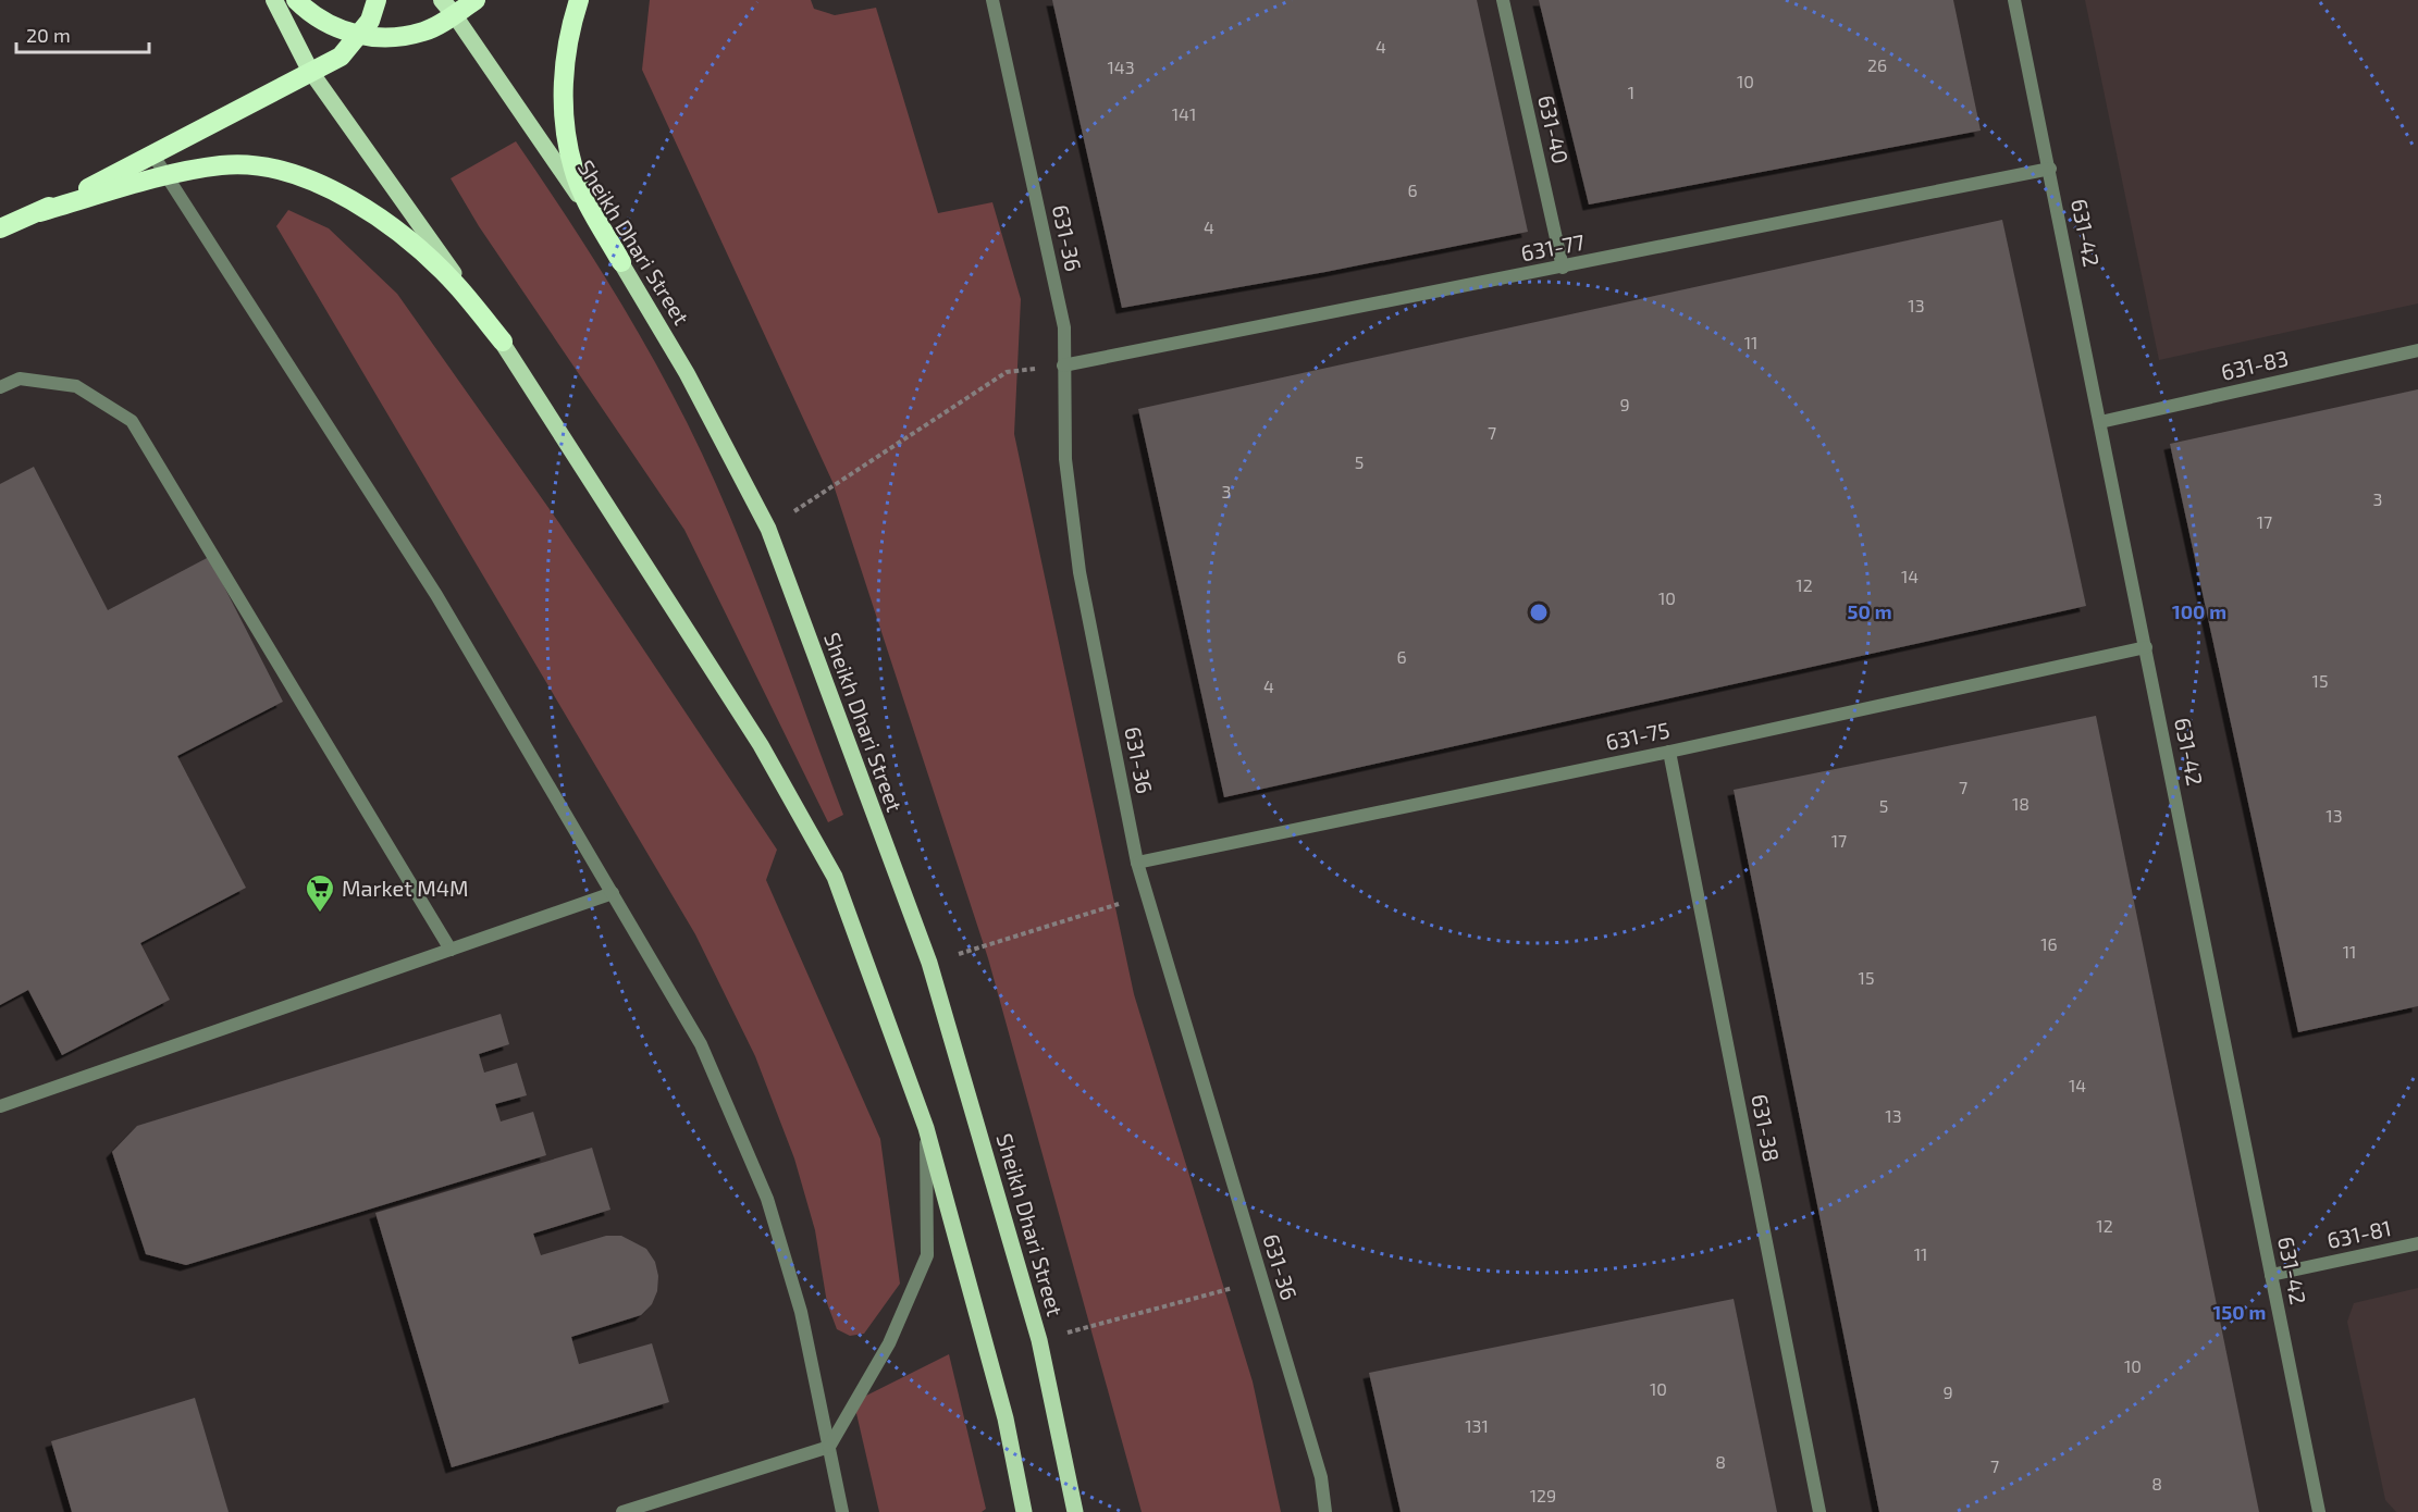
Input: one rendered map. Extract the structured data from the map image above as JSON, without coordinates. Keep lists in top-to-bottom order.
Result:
{
  "streets": {
    "main road": ["Sheikh Dhari Street"],
    "street": [
      "631-40",
      "631-42",
      "631-36",
      "631-77",
      "631-83",
      "631-75",
      "631-38",
      "631-81"
    ]
  },
  "crossings": [
    ["631-40", "631-77"],
    ["631-42", "631-77"],
    ["631-42", "631-83"],
    ["631-42", "631-75"],
    ["631-42", "631-81"],
    ["631-36", "631-77"],
    ["631-36", "631-75"],
    ["631-75", "631-38"]
  ],
  "places": {
    "supermarket": ["Market M4M"]
  },
  "house_numbers": [
    "4",
    "26",
    "143",
    "10",
    "1",
    "141",
    "6",
    "4",
    "13",
    "11",
    "9",
    "7",
    "5",
    "3",
    "3",
    "17",
    "14",
    "12",
    "10",
    "6",
    "15",
    "4",
    "7",
    "18",
    "5",
    "13",
    "17",
    "16",
    "11",
    "15",
    "14",
    "13",
    "12",
    "11",
    "10",
    "10",
    "9",
    "131",
    "8",
    "7",
    "8",
    "129"
  ],
  "scale_bar": "20 m",
  "rings": ["50 m", "100 m", "150 m"]
}
